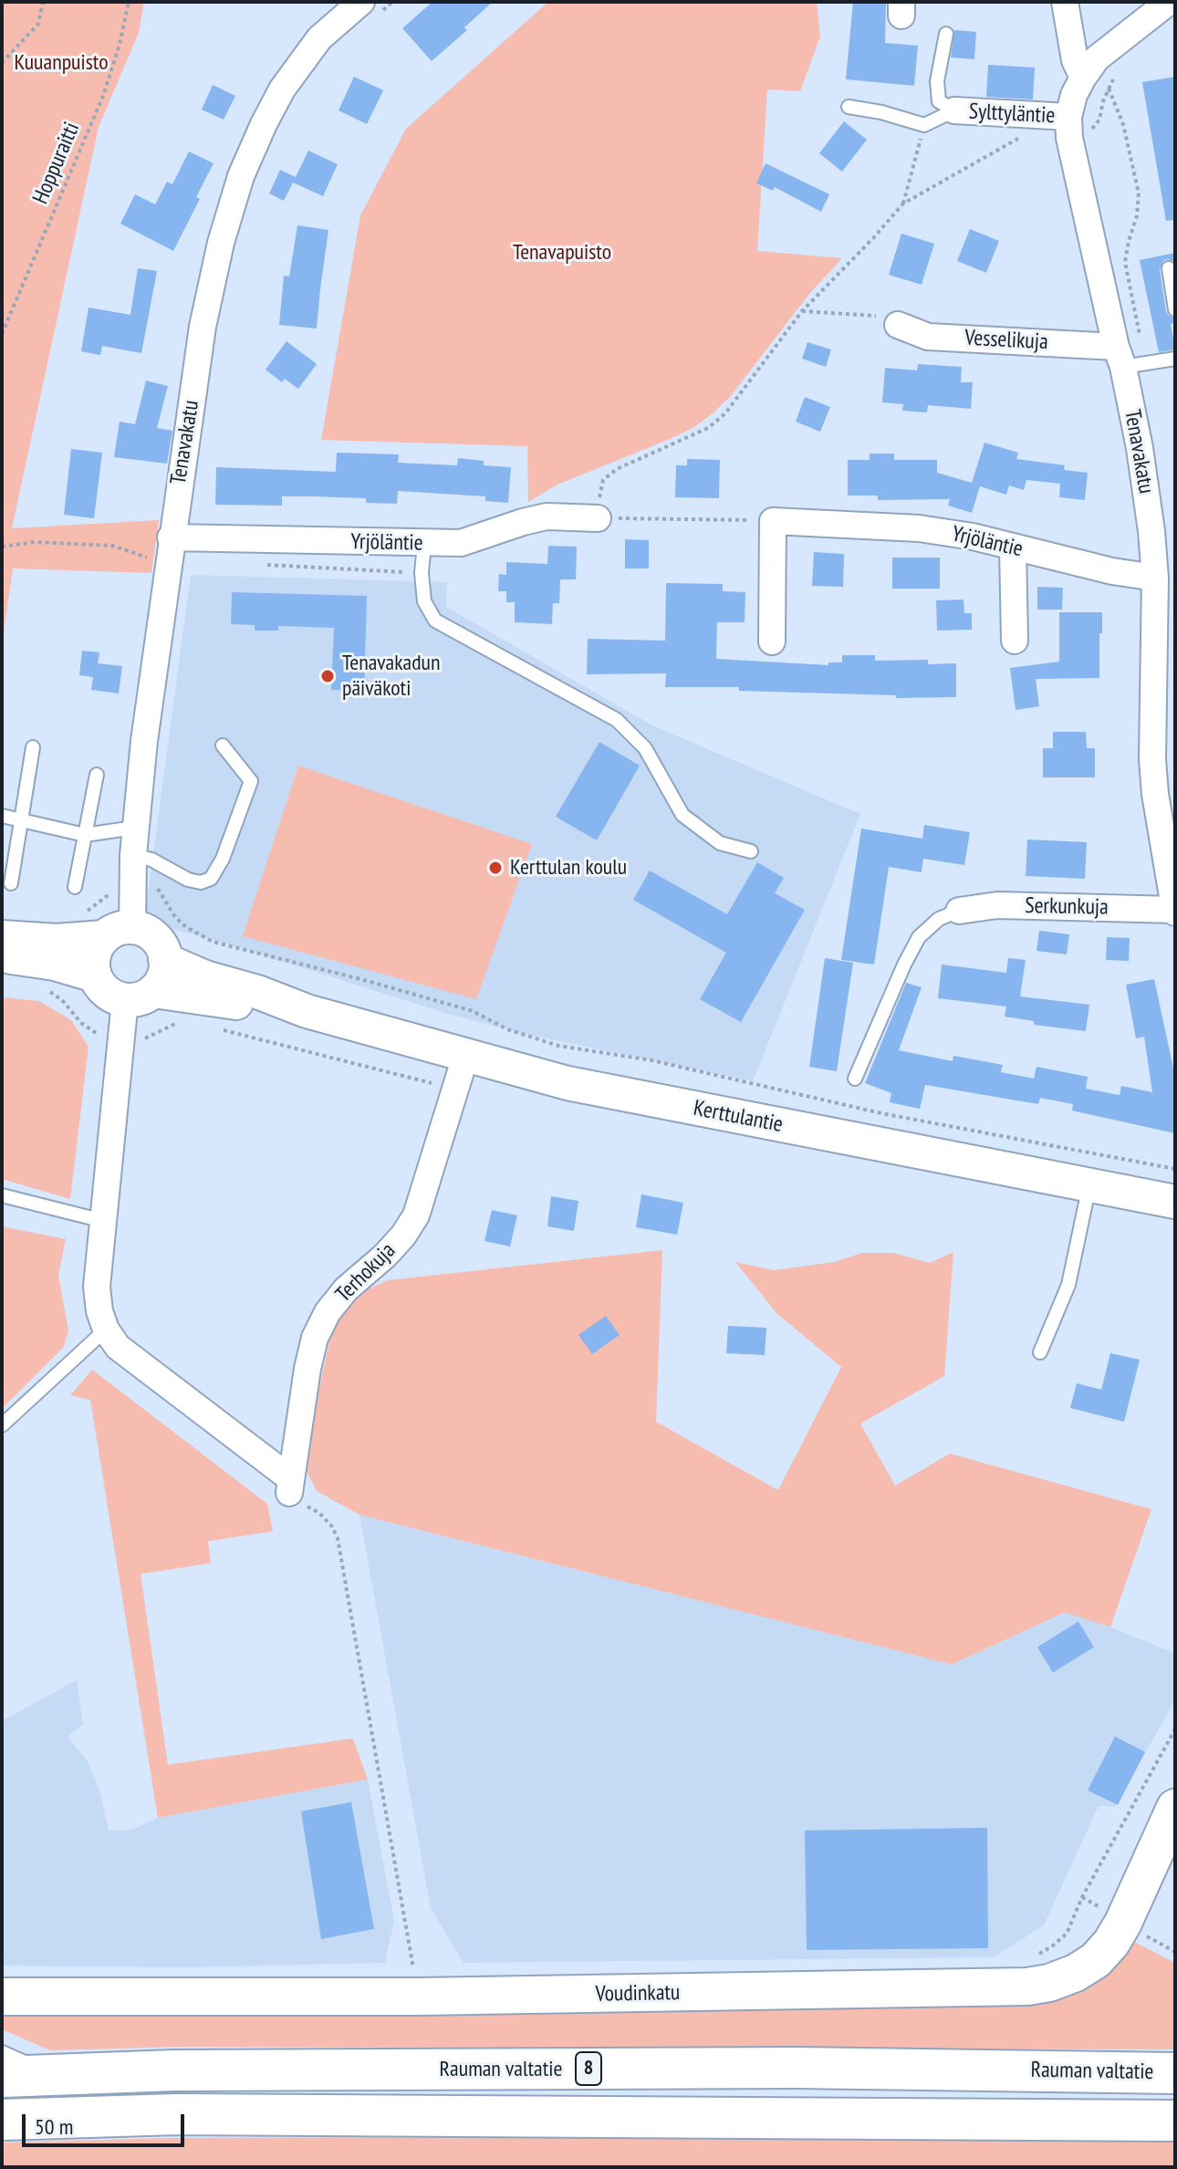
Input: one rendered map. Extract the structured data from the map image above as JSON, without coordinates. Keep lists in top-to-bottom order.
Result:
{
  "streets": {
    "highway": ["8", "Rauman valtatie"],
    "main road": ["Voudinkatu"],
    "street": [
      "Sylttyläntie",
      "Vesselikuja",
      "Tenavakatu",
      "Yrjöläntie",
      "Serkunkuja",
      "Kerttulantie",
      "Terhokuja"
    ],
    "path": ["Hoppuraitti"]
  },
  "crossings": [
    ["Sylttyläntie", "Tenavakatu"],
    ["Vesselikuja", "Tenavakatu"],
    ["Tenavakatu", "Yrjöläntie"],
    ["Tenavakatu", "Serkunkuja"],
    ["Tenavakatu", "Kerttulantie"],
    ["Kerttulantie", "Terhokuja"]
  ],
  "parks": ["Kuuanpuisto", "Tenavapuisto"],
  "places": ["Tenavakadun päiväkoti", "Kerttulan koulu"],
  "scale_bar": "50 m"
}
